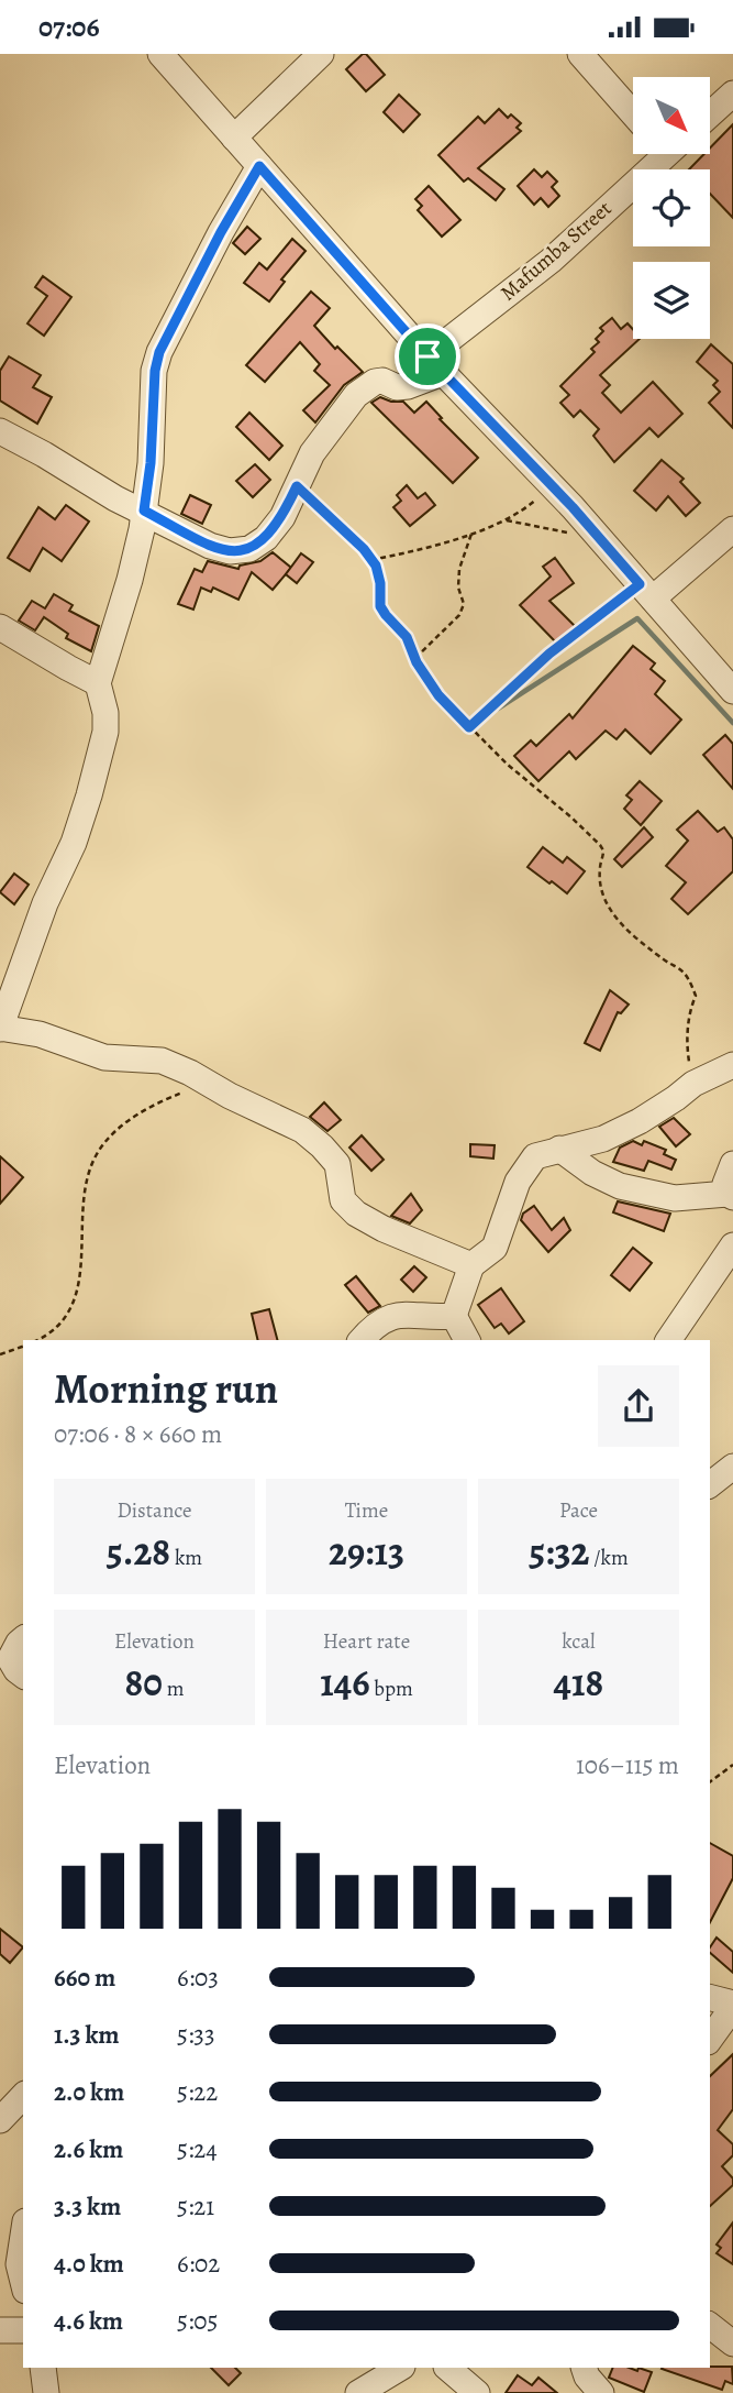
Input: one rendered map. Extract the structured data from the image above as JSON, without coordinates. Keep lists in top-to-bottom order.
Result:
{
  "streets": {
    "street": ["Mafumba Street"]
  },
  "north": "bottom right",
  "page": {
    "status": "07:06",
    "heading": ["Morning run", "07:06 · 8 × 660 m"],
    "stats": [
      ["Distance", "5.28 km"],
      ["Time", "29:13"],
      ["Pace", "5:32 /km"],
      ["Elevation", "80 m"],
      ["Heart rate", "146 bpm"],
      ["kcal", "418"]
    ],
    "chart": ["Elevation", "106–115 m"],
    "list": [
      {
        "name": "660 m",
        "note": "6:03"
      },
      {
        "name": "1.3 km",
        "note": "5:33"
      },
      {
        "name": "2.0 km",
        "note": "5:22"
      },
      {
        "name": "2.6 km",
        "note": "5:24"
      },
      {
        "name": "3.3 km",
        "note": "5:21"
      },
      {
        "name": "4.0 km",
        "note": "6:02"
      },
      {
        "name": "4.6 km",
        "note": "5:05"
      }
    ]
  }
}
